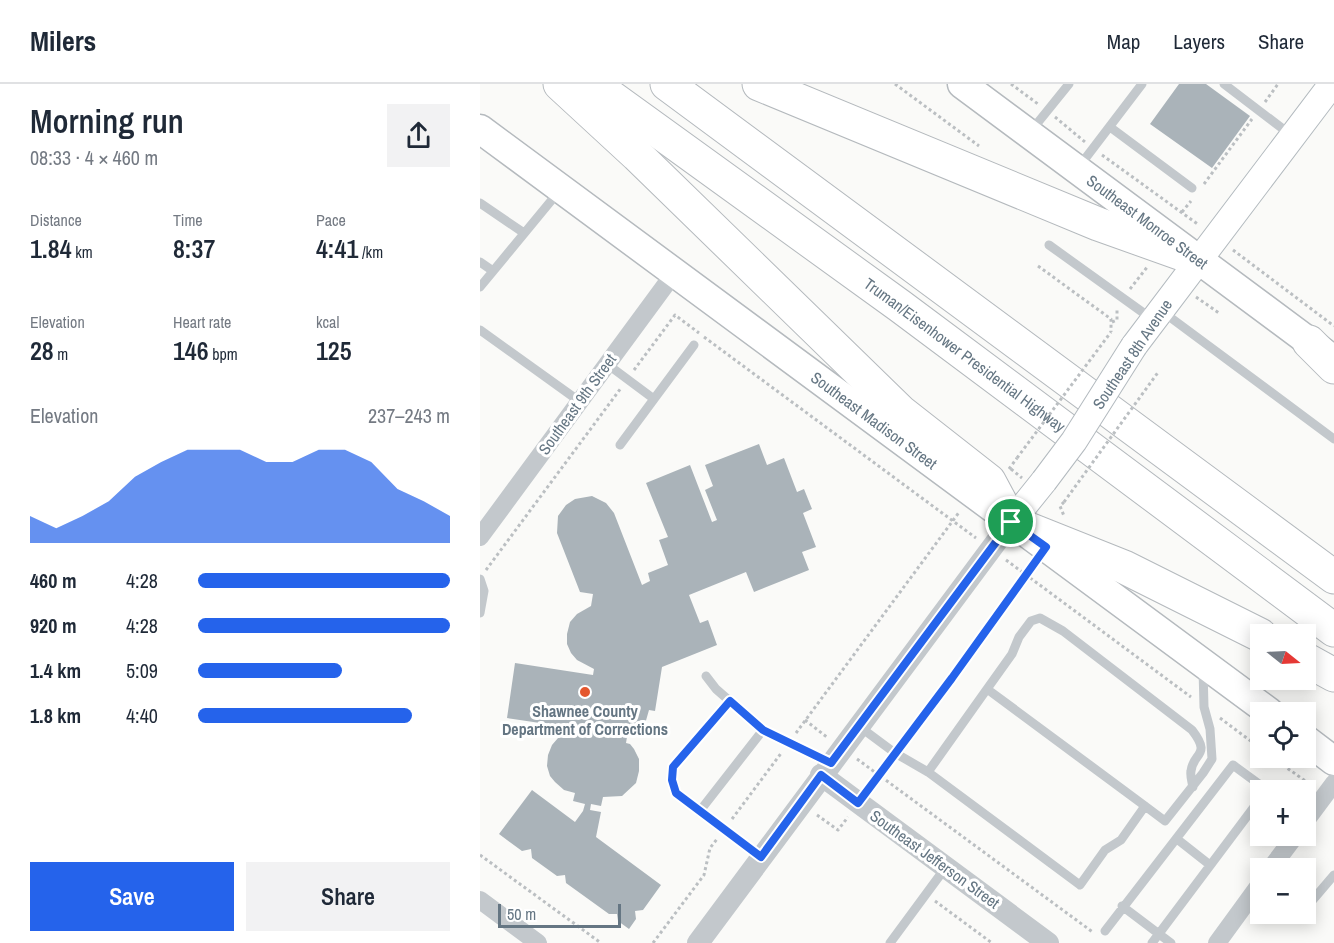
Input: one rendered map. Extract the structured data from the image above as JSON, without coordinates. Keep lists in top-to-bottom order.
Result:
{
  "streets": {
    "highway": ["Truman/Eisenhower Presidential Highway"],
    "main road": ["Southeast Monroe Street", "Southeast 8th Avenue", "Southeast Madison Street"],
    "street": ["Southeast 9th Street", "Southeast Jefferson Street"]
  },
  "crossings": [
    ["Southeast Monroe Street", "Southeast 8th Avenue"],
    ["Southeast 8th Avenue", "Southeast Madison Street"],
    ["Southeast 8th Avenue", "Southeast Jefferson Street"],
    ["Southeast 9th Street", "Southeast Madison Street"]
  ],
  "places": ["Shawnee County Department of Corrections"],
  "scale_bar": "50 m",
  "north": "right",
  "page": {
    "header": "Milers",
    "nav": ["Map", "Layers", "Share"],
    "heading": ["Morning run", "08:33 · 4 × 460 m"],
    "stats": [
      ["Distance", "1.84 km"],
      ["Time", "8:37"],
      ["Pace", "4:41 /km"],
      ["Elevation", "28 m"],
      ["Heart rate", "146 bpm"],
      ["kcal", "125"]
    ],
    "chart": ["Elevation", "237–243 m"],
    "list": [
      {
        "name": "460 m",
        "note": "4:28"
      },
      {
        "name": "920 m",
        "note": "4:28"
      },
      {
        "name": "1.4 km",
        "note": "5:09"
      },
      {
        "name": "1.8 km",
        "note": "4:40"
      }
    ],
    "map_buttons": ["+", "−"],
    "buttons": ["Save", "Share"],
    "scale": "50 m"
  }
}
